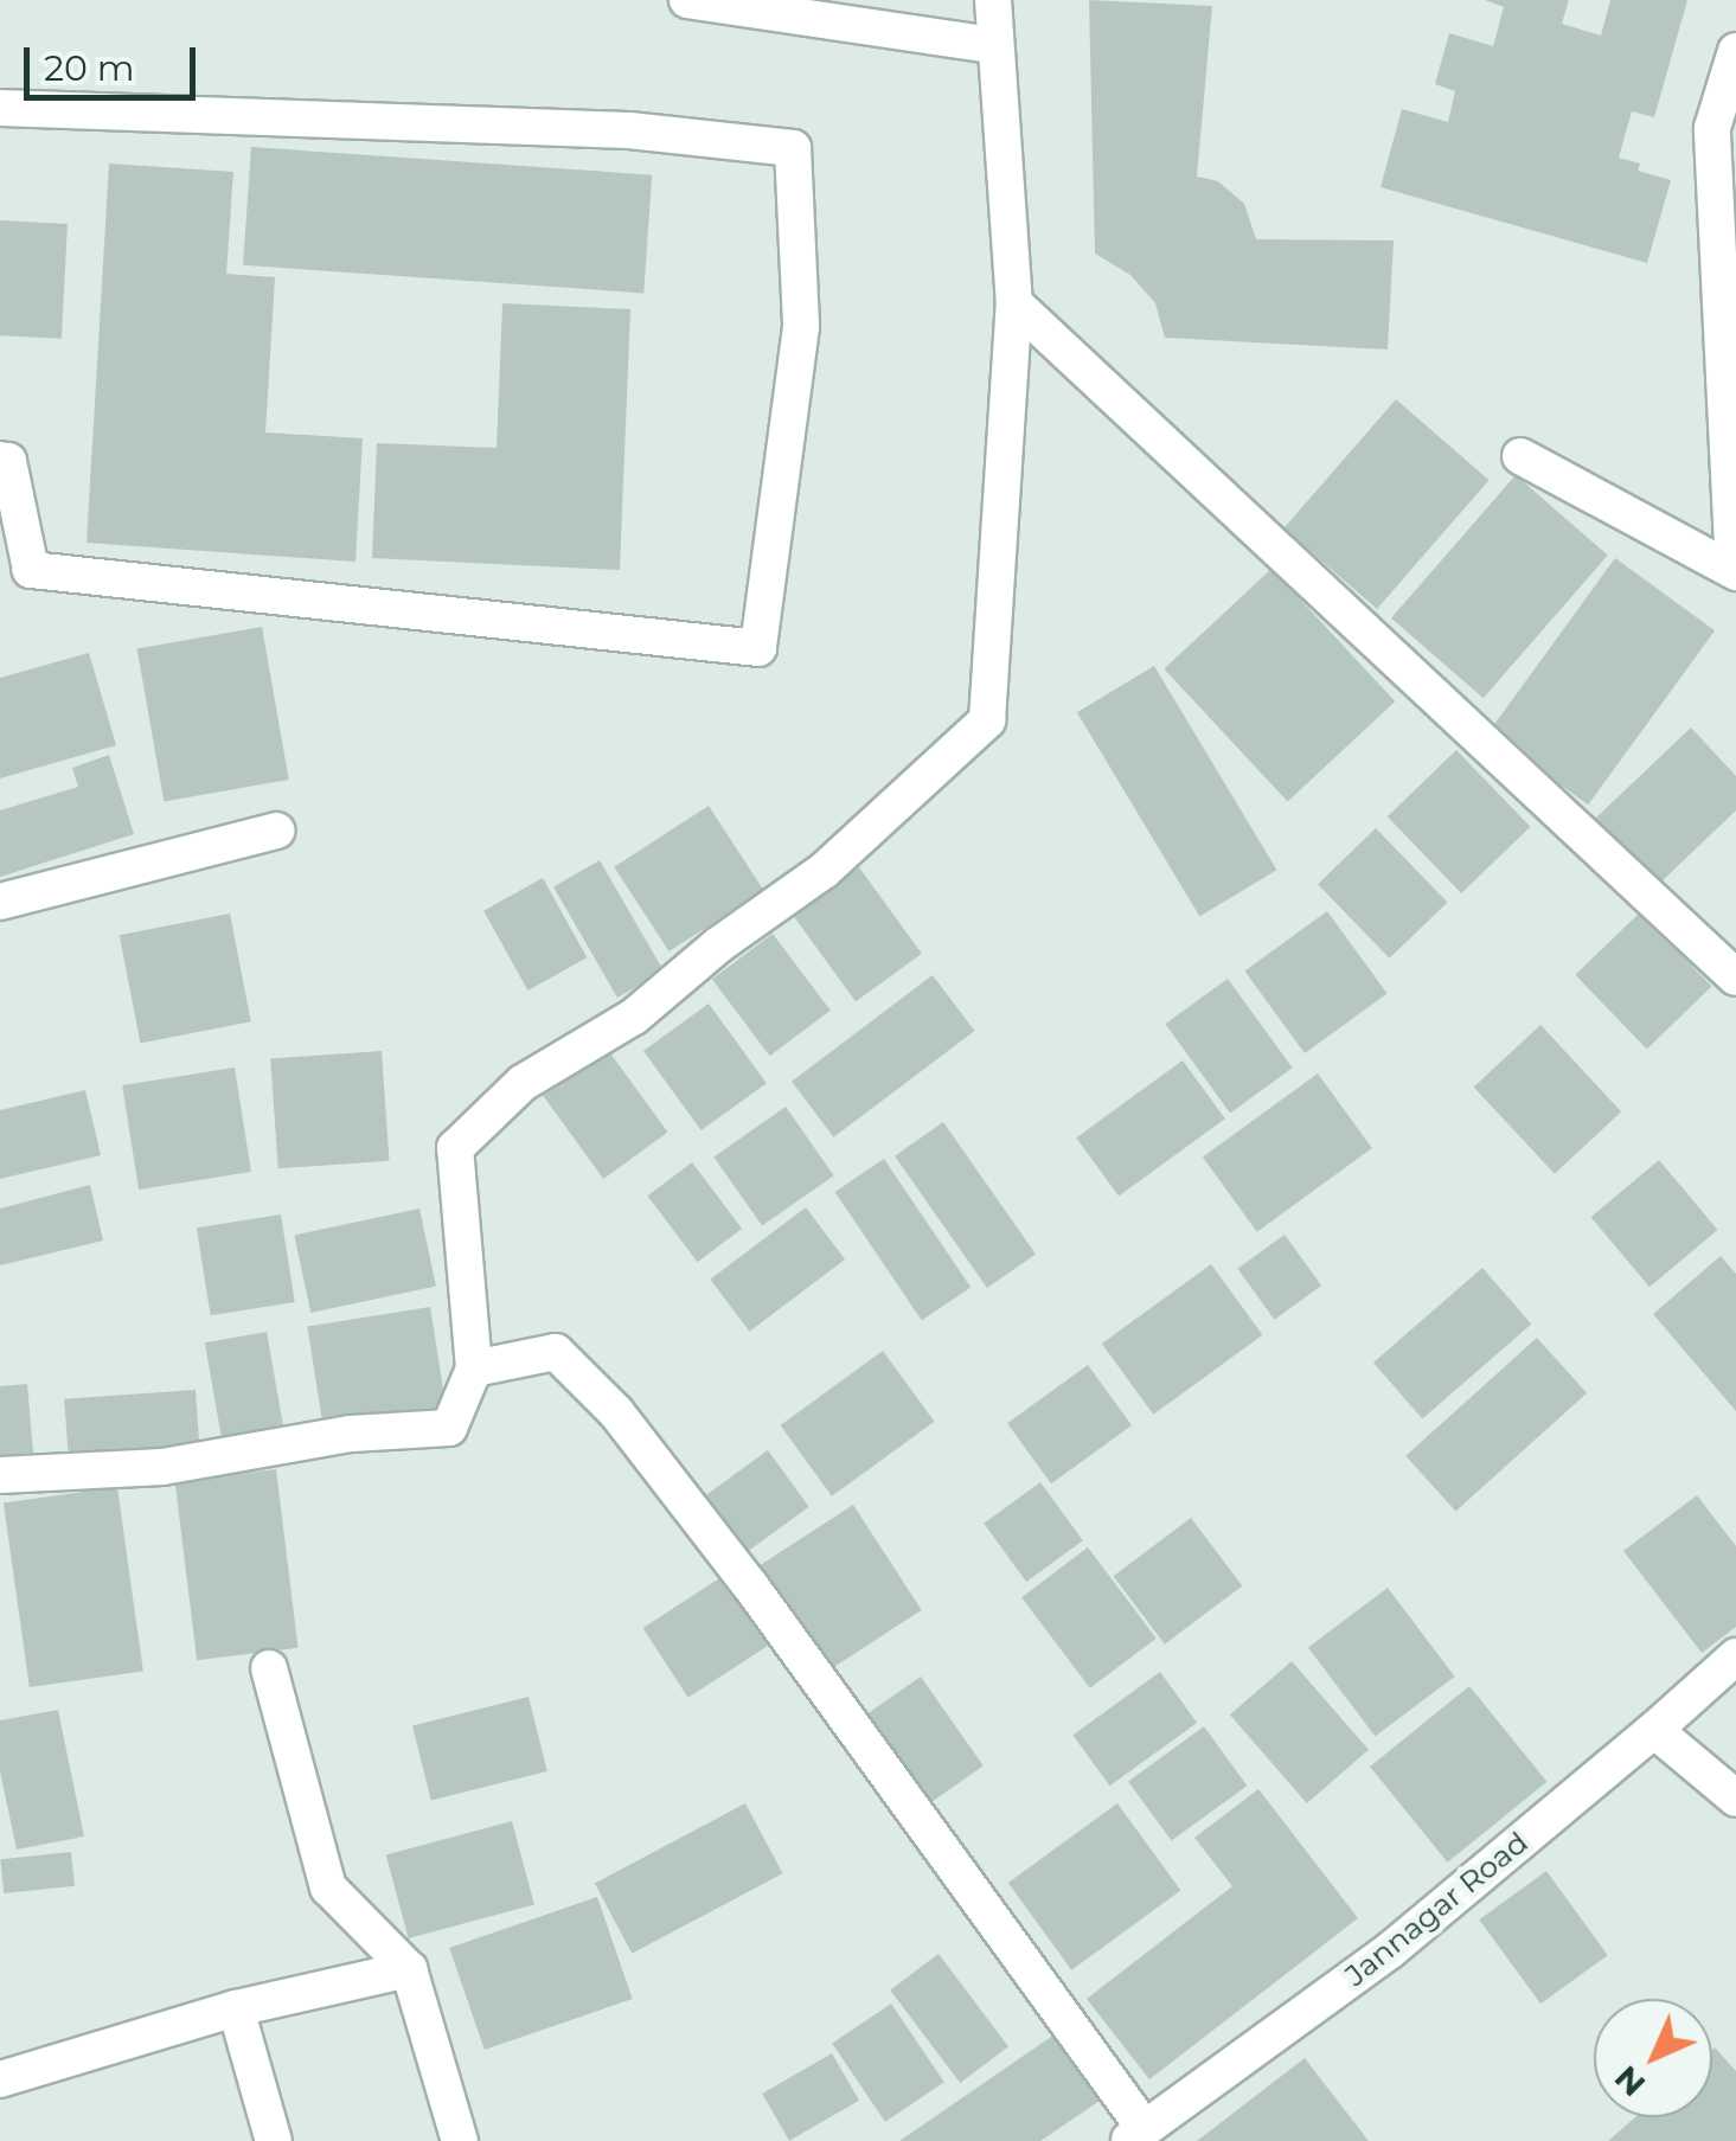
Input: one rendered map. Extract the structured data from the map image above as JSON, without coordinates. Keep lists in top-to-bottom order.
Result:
{
  "streets": {
    "street": ["Jannagar Road"]
  },
  "scale_bar": "20 m",
  "north": "bottom left"
}
